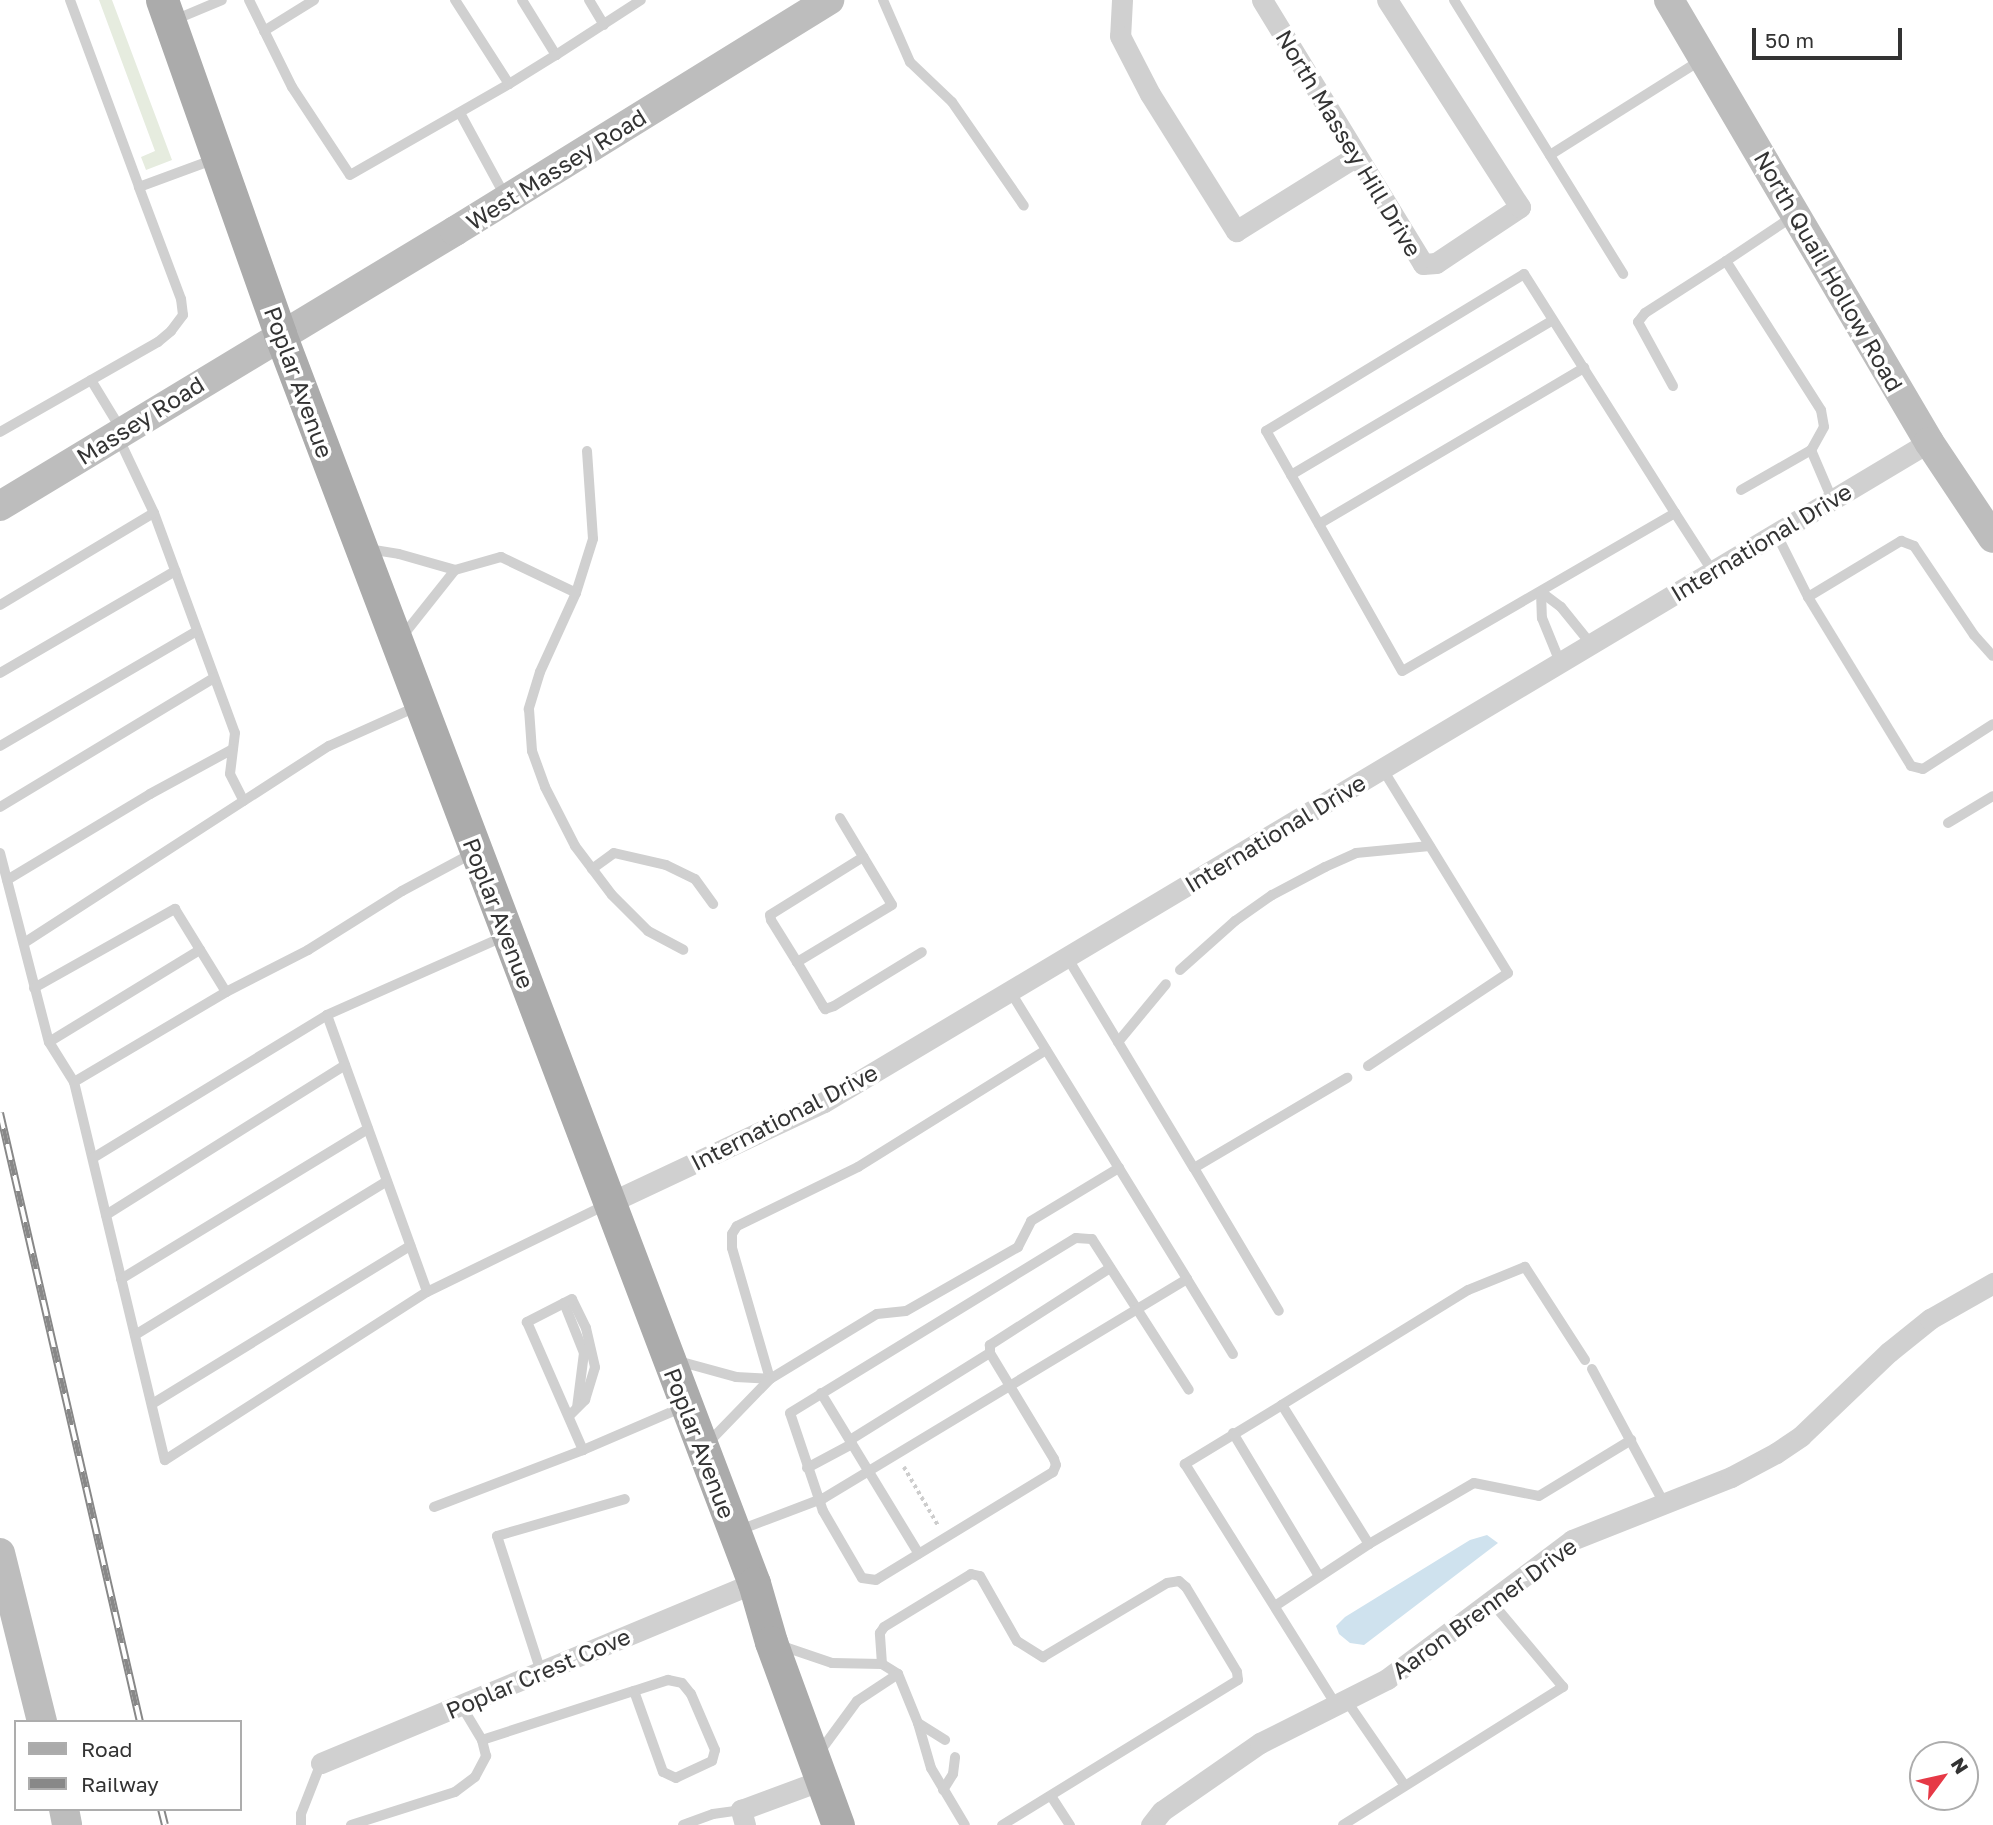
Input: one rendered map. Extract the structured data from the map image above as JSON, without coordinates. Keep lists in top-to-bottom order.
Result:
{
  "streets": {
    "main road": ["Poplar Avenue"],
    "street": [
      "North Massey Hill Drive",
      "West Massey Road",
      "North Quail Hollow Road",
      "Massey Road",
      "International Drive",
      "Aaron Brenner Drive",
      "Poplar Crest Cove"
    ]
  },
  "crossings": [
    ["West Massey Road", "Poplar Avenue"],
    ["West Massey Road", "Massey Road"],
    ["North Quail Hollow Road", "International Drive"],
    ["Poplar Avenue", "Massey Road"],
    ["Poplar Avenue", "International Drive"],
    ["Poplar Avenue", "Poplar Crest Cove"]
  ],
  "legend": ["Road", "Railway"],
  "scale_bar": "50 m",
  "north": "top right"
}
